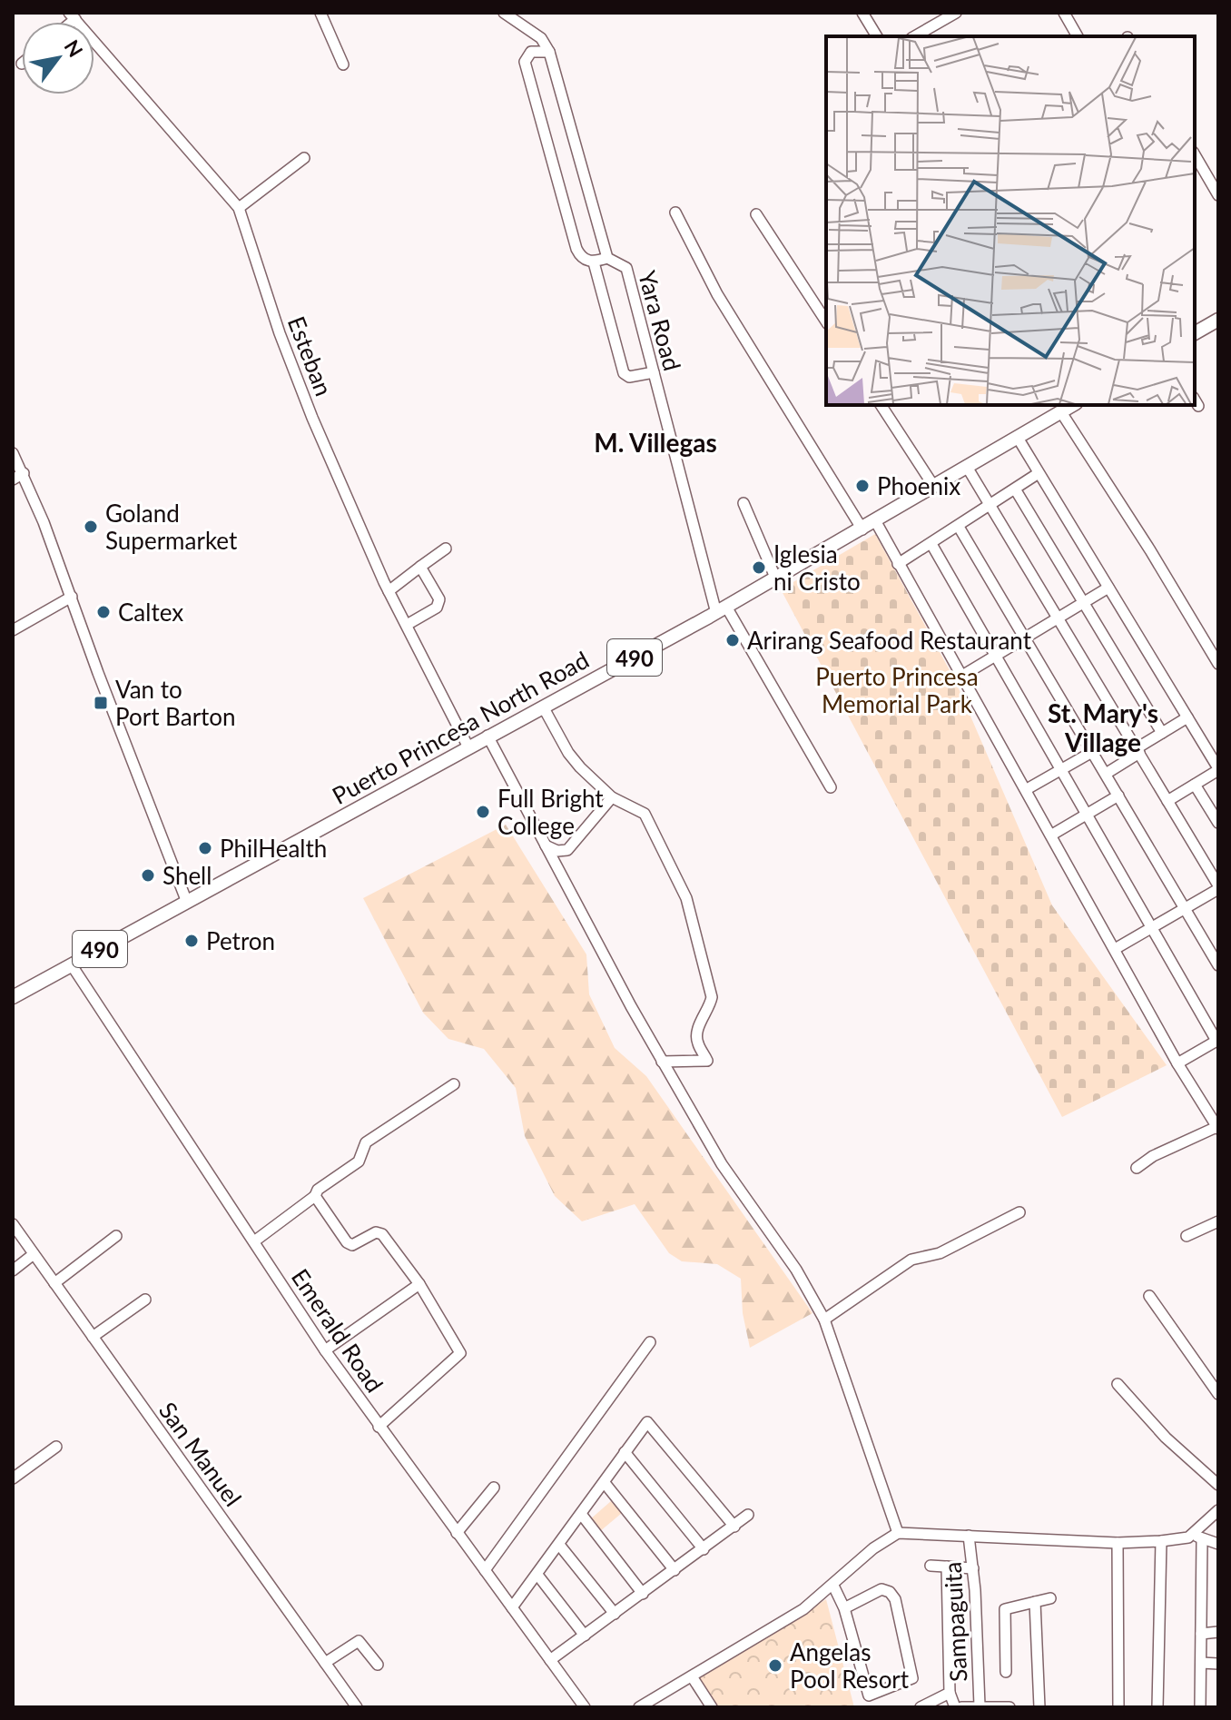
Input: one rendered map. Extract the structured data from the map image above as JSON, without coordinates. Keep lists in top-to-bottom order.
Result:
{
  "streets": {
    "main road": ["490", "Puerto Princesa North Road"],
    "street": [
      "Yara Road",
      "Esteban",
      "Emerald Road",
      "San Manuel",
      "Sampaguita"
    ]
  },
  "crossings": [
    ["Yara Road", "Puerto Princesa North Road"],
    ["Esteban", "Puerto Princesa North Road"],
    ["Puerto Princesa North Road", "Emerald Road"]
  ],
  "districts": ["M. Villegas", "St. Mary's Village"],
  "parks": ["Puerto Princesa Memorial Park"],
  "places": {
    "other": [
      "Phoenix",
      "Goland Supermarket",
      "Iglesia ni Cristo",
      "Caltex",
      "Arirang Seafood Restaurant",
      "Full Bright College",
      "PhilHealth",
      "Shell",
      "Petron",
      "Angelas Pool Resort"
    ],
    "transit": ["Van to Port Barton"]
  },
  "north": "top right"
}
